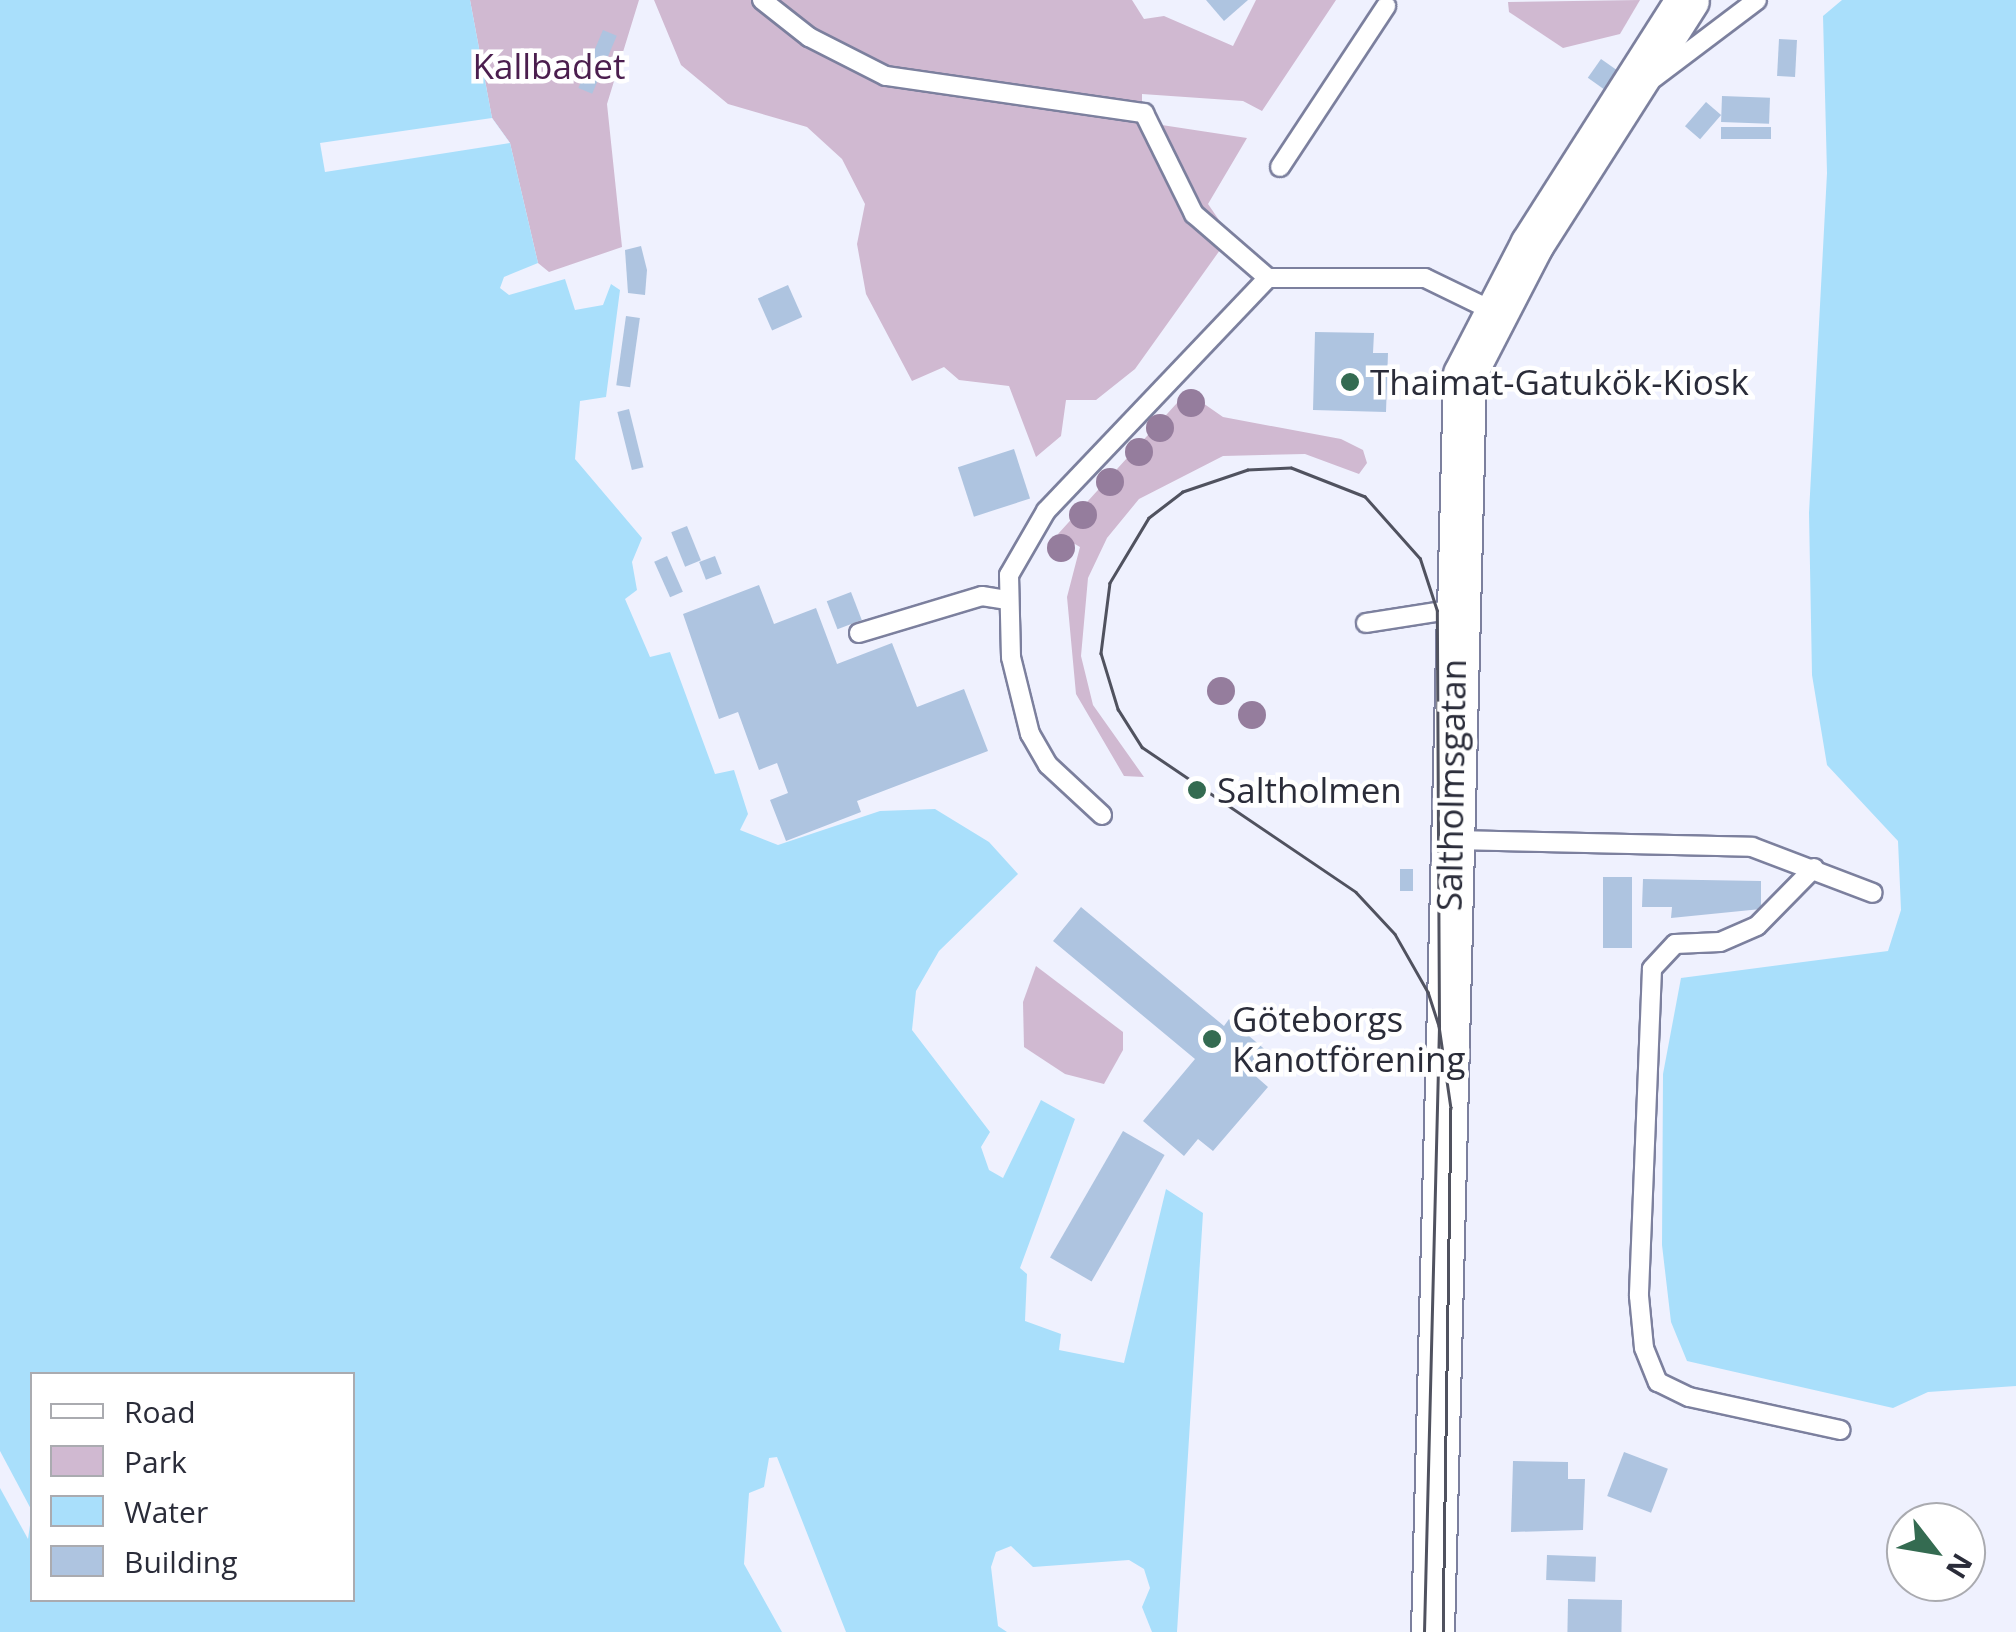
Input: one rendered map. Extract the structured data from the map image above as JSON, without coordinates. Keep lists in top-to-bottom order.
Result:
{
  "streets": {
    "street": ["Saltholmsgatan"]
  },
  "parks": ["Kallbadet"],
  "places": ["Thaimat-Gatukök-Kiosk", "Saltholmen", "Göteborgs Kanotförening"],
  "legend": [
    "Road",
    "Park",
    "Water",
    "Building"
  ],
  "north": "bottom right"
}
